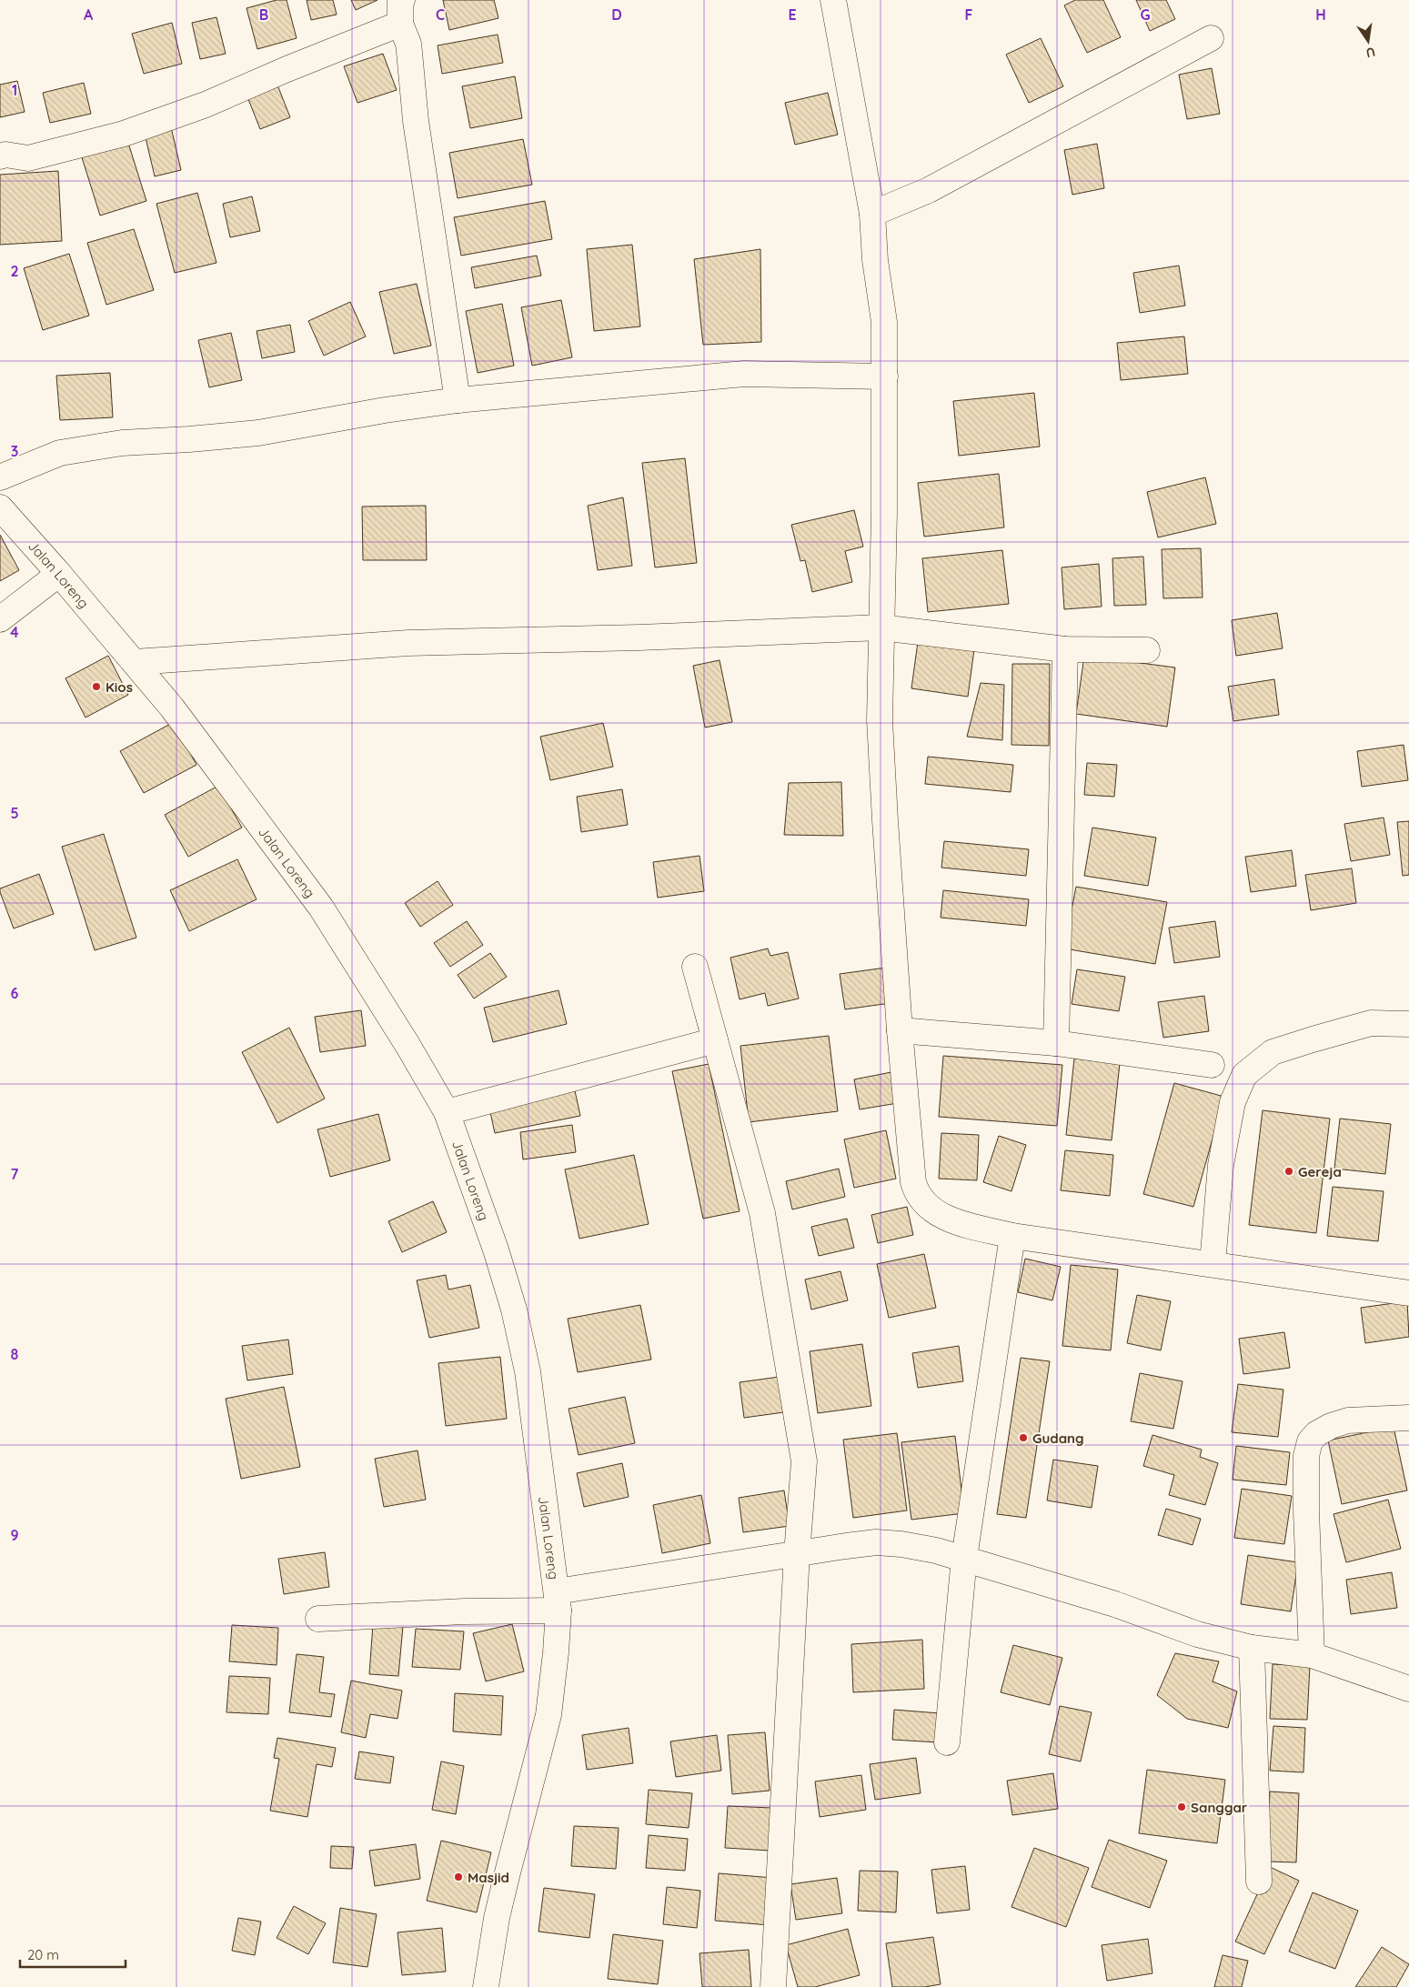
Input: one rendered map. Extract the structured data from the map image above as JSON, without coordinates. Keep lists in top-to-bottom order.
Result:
{
  "streets": {
    "street": ["Jalan Loreng"]
  },
  "places": [
    "Kios",
    "Gereja",
    "Gudang",
    "Sanggar",
    "Masjid"
  ],
  "scale_bar": "20 m",
  "north": "bottom",
  "grid": {
    "columns": [
      "A",
      "B",
      "C",
      "D",
      "E",
      "F",
      "G",
      "H"
    ],
    "rows": [
      "1",
      "2",
      "3",
      "4",
      "5",
      "6",
      "7",
      "8",
      "9"
    ]
  }
}
